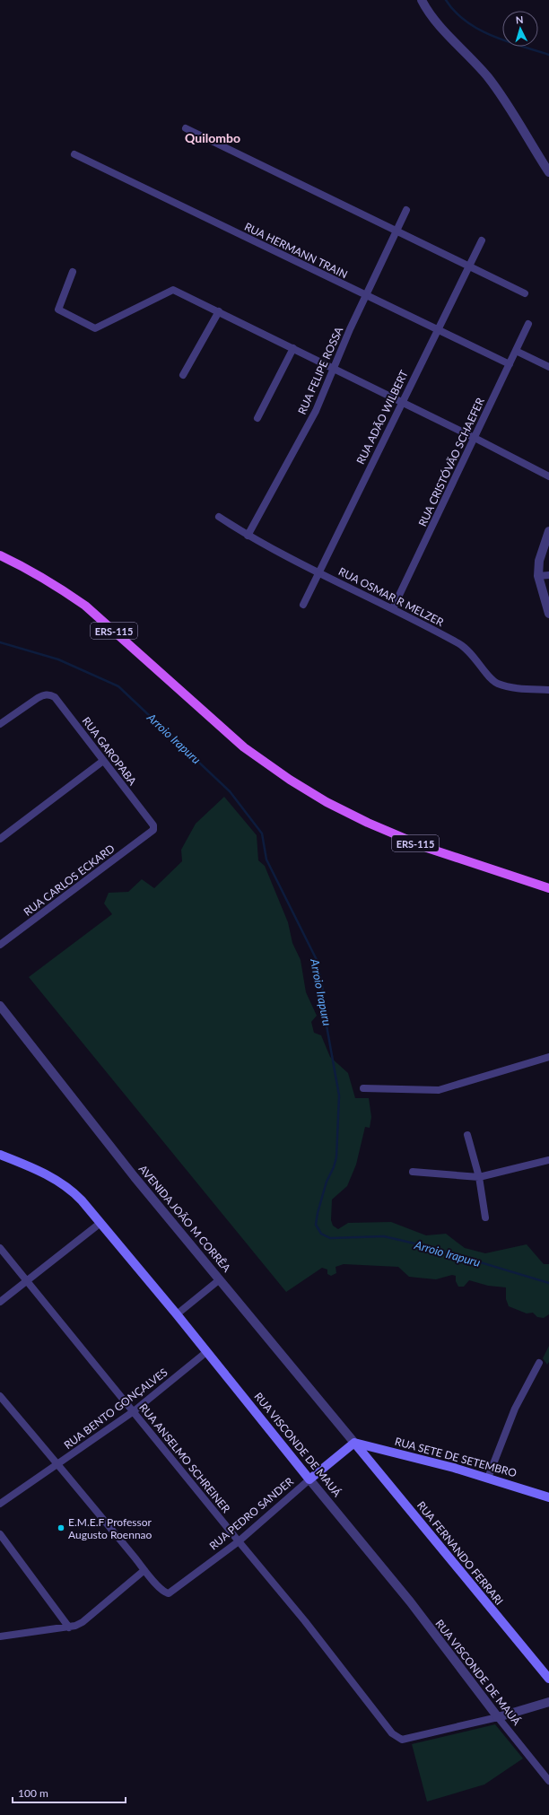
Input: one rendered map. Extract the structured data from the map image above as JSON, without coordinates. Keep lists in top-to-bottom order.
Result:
{
  "streets": {
    "main road": [
      "ERS-115",
      "RUA VISCONDE DE MAUÁ",
      "RUA SETE DE SETEMBRO",
      "RUA PEDRO SANDER",
      "RUA FERNANDO FERRARI"
    ],
    "street": [
      "RUA HERMANN TRAIN",
      "RUA FELIPE ROSSA",
      "RUA ADÃO WILBERT",
      "RUA CRISTÓVÃO SCHAEFER",
      "RUA OSMAR R MELZER",
      "RUA GAROPABA",
      "RUA CARLOS ECKARD",
      "AVENIDA JOÃO M CORRÊA",
      "RUA BENTO GONÇALVES",
      "RUA ANSELMO SCHREINER"
    ]
  },
  "crossings": [
    ["RUA HERMANN TRAIN", "RUA FELIPE ROSSA"],
    ["RUA HERMANN TRAIN", "RUA ADÃO WILBERT"],
    ["RUA HERMANN TRAIN", "RUA CRISTÓVÃO SCHAEFER"],
    ["RUA FELIPE ROSSA", "RUA OSMAR R MELZER"],
    ["RUA ADÃO WILBERT", "RUA OSMAR R MELZER"],
    ["RUA CRISTÓVÃO SCHAEFER", "RUA OSMAR R MELZER"],
    ["RUA GAROPABA", "RUA CARLOS ECKARD"],
    ["AVENIDA JOÃO M CORRÊA", "RUA SETE DE SETEMBRO"],
    ["AVENIDA JOÃO M CORRÊA", "RUA PEDRO SANDER"],
    ["AVENIDA JOÃO M CORRÊA", "RUA FERNANDO FERRARI"],
    ["RUA BENTO GONÇALVES", "RUA VISCONDE DE MAUÁ"],
    ["RUA BENTO GONÇALVES", "RUA ANSELMO SCHREINER"],
    ["RUA VISCONDE DE MAUÁ", "RUA ANSELMO SCHREINER"],
    ["RUA VISCONDE DE MAUÁ", "RUA PEDRO SANDER"],
    ["RUA SETE DE SETEMBRO", "RUA PEDRO SANDER"],
    ["RUA SETE DE SETEMBRO", "RUA FERNANDO FERRARI"],
    ["RUA ANSELMO SCHREINER", "RUA PEDRO SANDER"],
    ["RUA PEDRO SANDER", "RUA FERNANDO FERRARI"]
  ],
  "districts": ["Quilombo"],
  "water": ["Arroio Irapuru"],
  "places": ["E.M.E.F Professor Augusto Roennao"],
  "scale_bar": "100 m",
  "north": "top"
}
